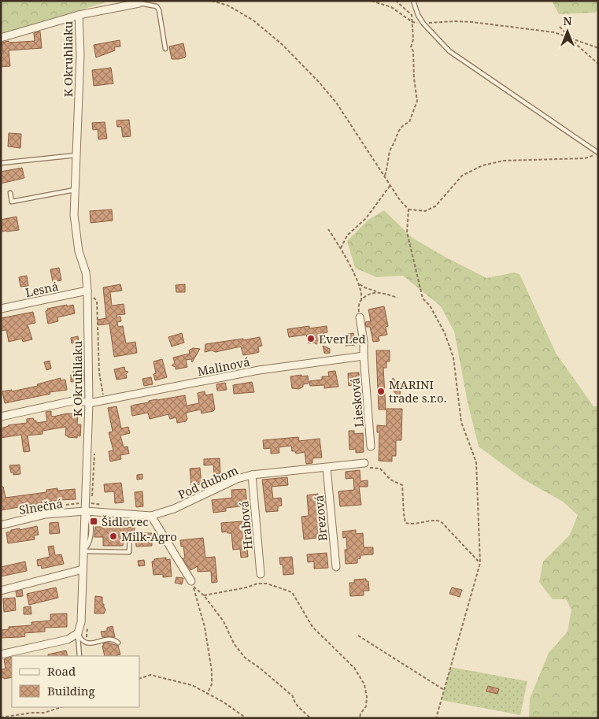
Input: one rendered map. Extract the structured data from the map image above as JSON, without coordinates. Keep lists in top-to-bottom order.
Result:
{
  "streets": {
    "street": [
      "K Okruhliaku",
      "Lesná",
      "Malinová",
      "Liesková",
      "Pod dubom",
      "Slnečná",
      "Brezová",
      "Hrabová"
    ]
  },
  "crossings": [
    ["K Okruhliaku", "Lesná"],
    ["K Okruhliaku", "Malinová"],
    ["K Okruhliaku", "Pod dubom"],
    ["K Okruhliaku", "Slnečná"],
    ["Malinová", "Liesková"],
    ["Pod dubom", "Slnečná"],
    ["Pod dubom", "Brezová"],
    ["Pod dubom", "Hrabová"]
  ],
  "places": {
    "other": ["EverLed", "MARINI trade s.r.o.", "Milk-Agro"],
    "transit": ["Šidlovec"]
  },
  "legend": ["Road", "Building"],
  "north": "top"
}
